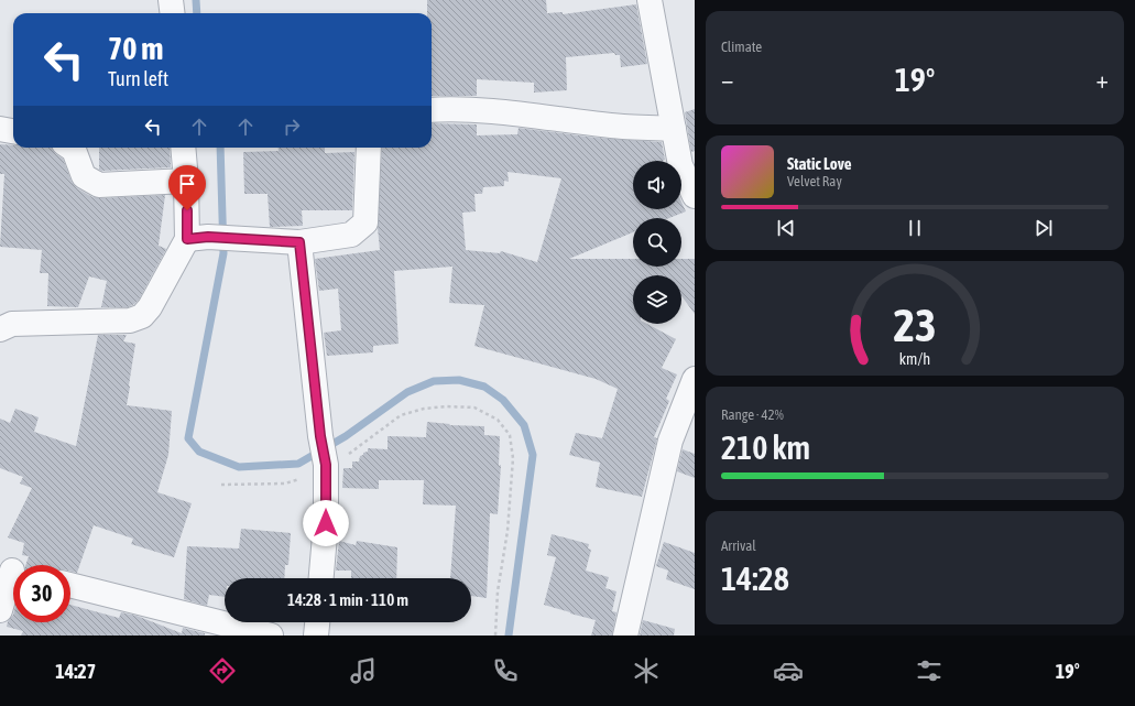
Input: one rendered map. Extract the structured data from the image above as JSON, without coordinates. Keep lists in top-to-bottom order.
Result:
{
  "page": {
    "tile": [
      "Climate",
      ["Range · 42%", "210 km"],
      ["Arrival", "14:28"]
    ],
    "turn": ["70 m", "Turn left"],
    "heat": ["−", "19°", "+"],
    "song": ["Static Love", "Velvet Ray"],
    "limit": "30",
    "trip": "14:28 · 1 min · 110 m",
    "tabs": ["14:27", "19°"],
    "gauge": ["23", "km/h"]
  }
}
